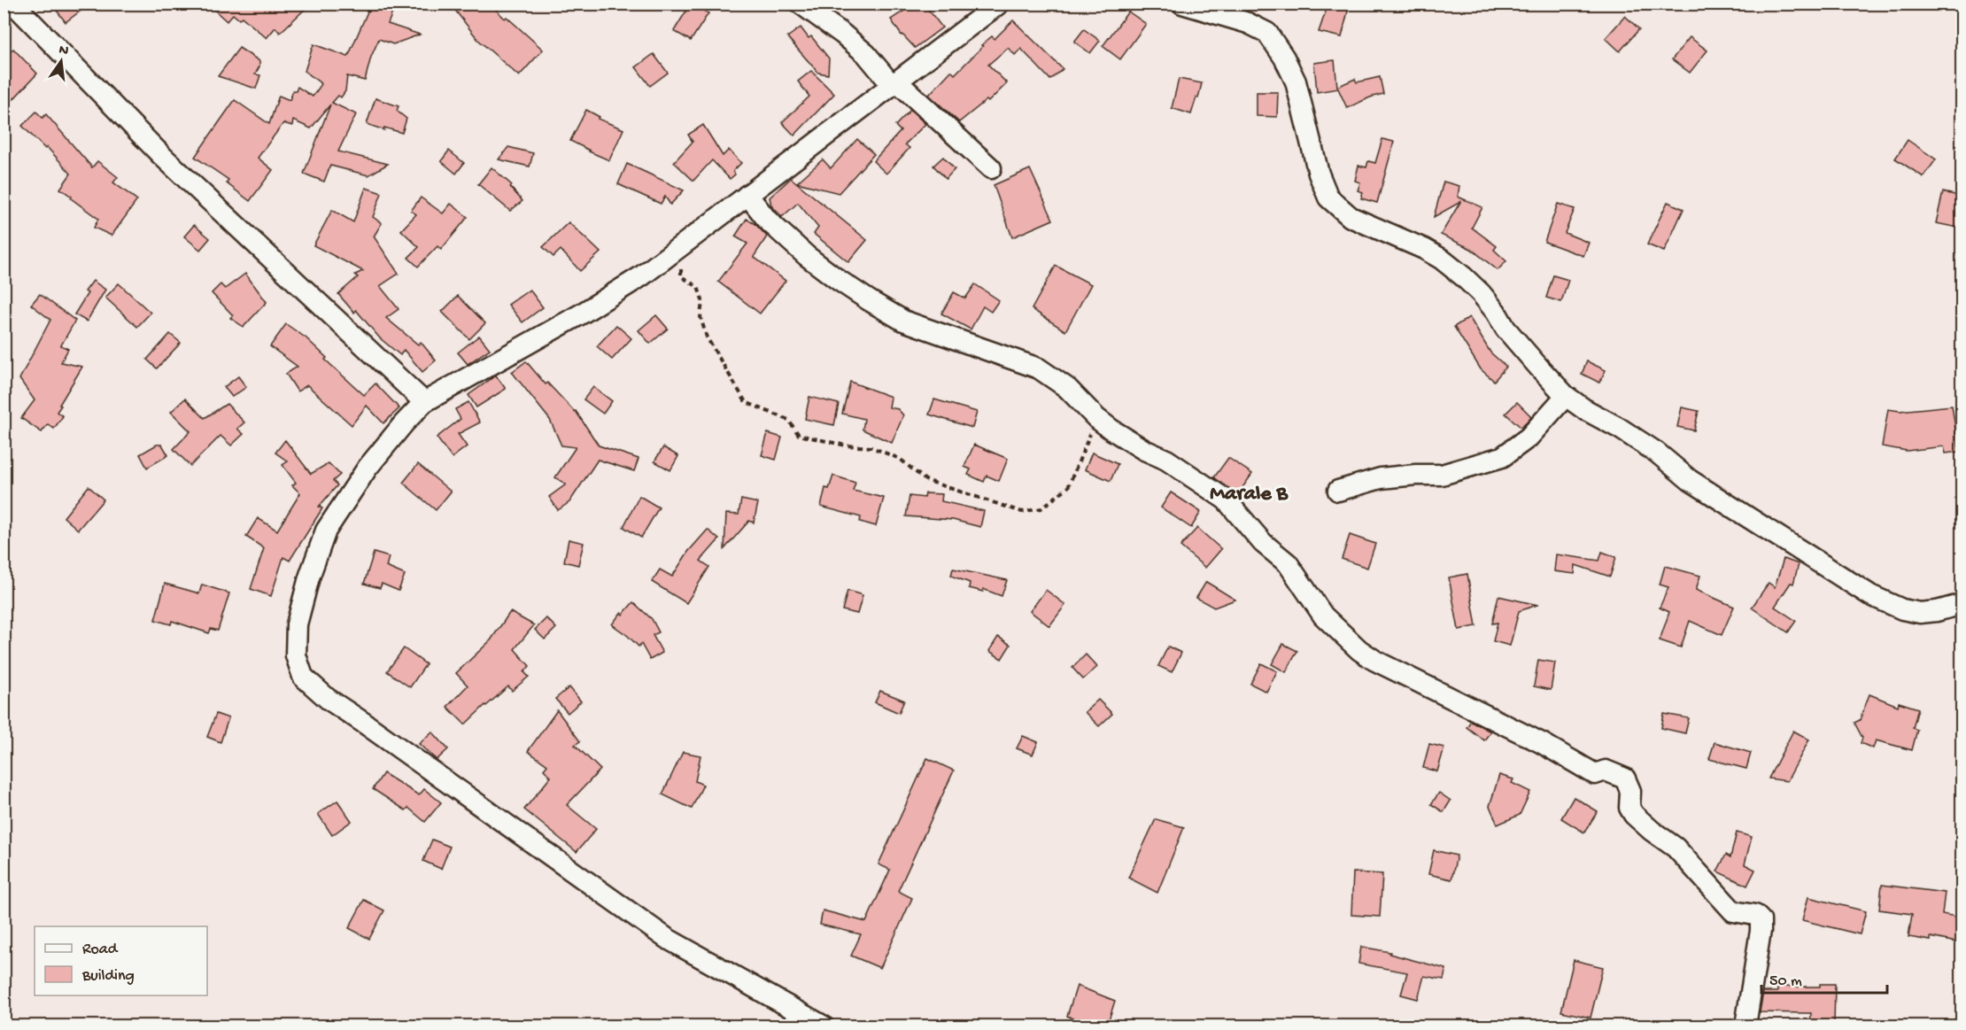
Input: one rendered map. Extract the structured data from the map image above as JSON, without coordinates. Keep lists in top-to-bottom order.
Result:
{
  "districts": ["Marale B"],
  "legend": ["Road", "Building"],
  "scale_bar": "50 m",
  "north": "top"
}
